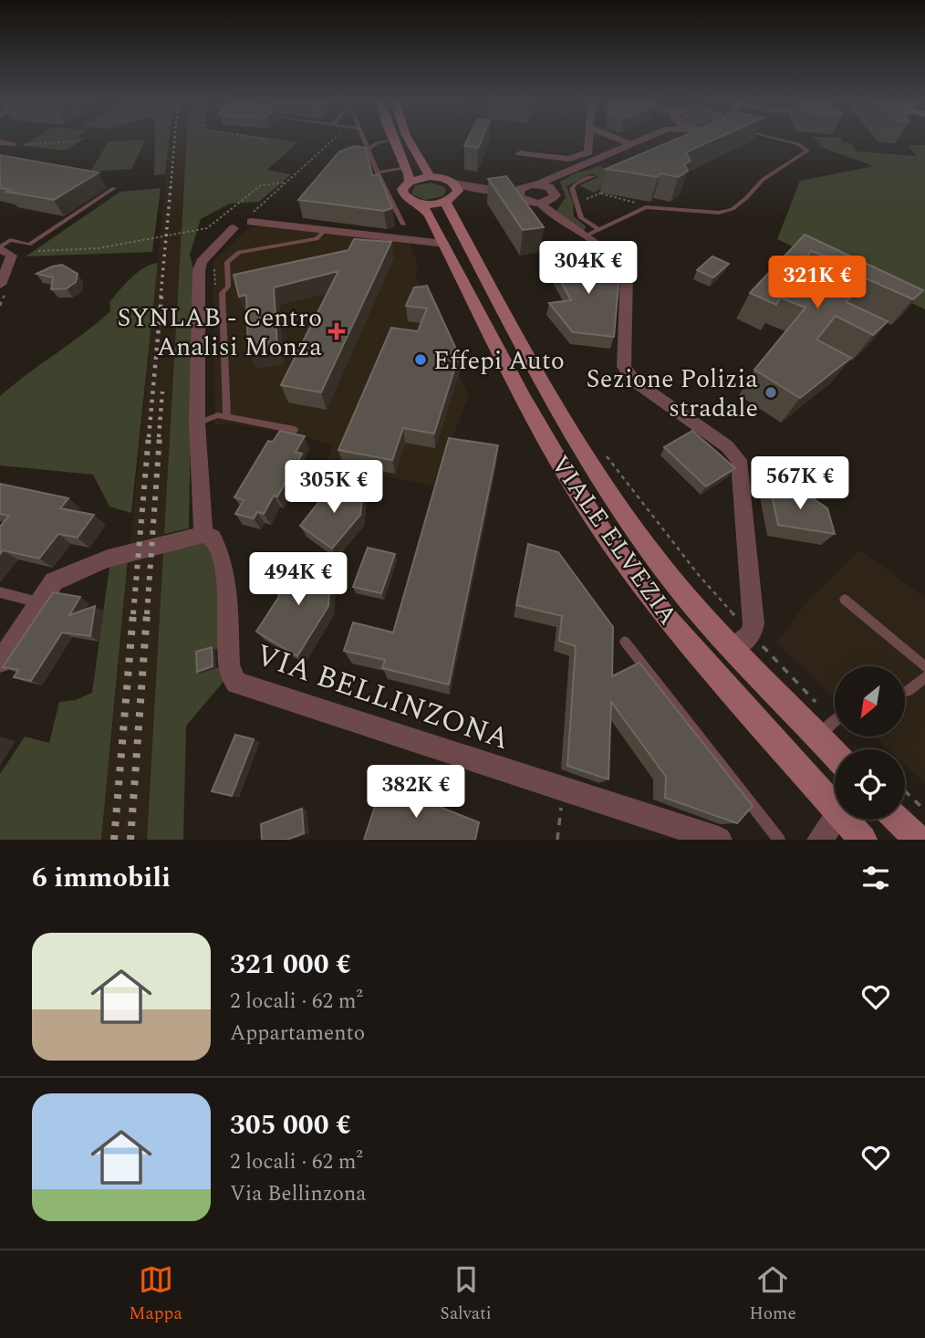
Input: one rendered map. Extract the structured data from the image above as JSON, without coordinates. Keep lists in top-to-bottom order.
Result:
{
  "streets": {
    "main road": ["VIALE ELVEZIA"],
    "street": ["VIA BELLINZONA"]
  },
  "places": {
    "health": ["SYNLAB - Centro Analisi Monza"],
    "other": ["Effepi Auto", "Sezione Polizia stradale"]
  },
  "north": "bottom left",
  "page": {
    "price": [
      "304K €",
      "321K €",
      "567K €",
      "305K €",
      "494K €",
      "382K €"
    ],
    "heading": "6 immobili",
    "list": [
      {
        "name": "321 000 €",
        "note": "2 locali · 62 m² · Appartamento"
      },
      {
        "name": "305 000 €",
        "note": "2 locali · 62 m² · Via Bellinzona"
      }
    ],
    "tabs": ["Mappa", "Salvati", "Home"]
  }
}
